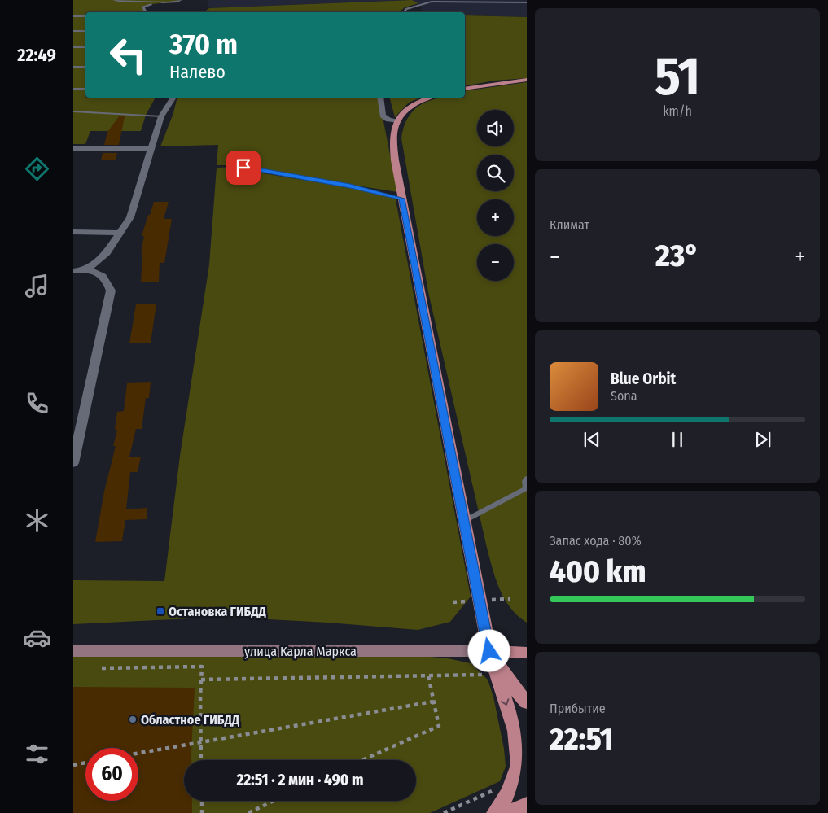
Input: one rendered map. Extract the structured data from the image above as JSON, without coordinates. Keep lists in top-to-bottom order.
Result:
{
  "streets": {
    "main road": ["улица Карла Маркса"]
  },
  "places": {
    "transit": ["Остановка ГИБДД"],
    "other": ["Областное ГИБДД"]
  },
  "page": {
    "tabs": "22:49",
    "tile": [
      ["51", "km/h"],
      "Климат",
      ["Запас хода · 80%", "400 km"],
      ["Прибытие", "22:51"]
    ],
    "turn": ["370 m", "Налево"],
    "map_buttons": ["+", "−"],
    "heat": ["−", "23°", "+"],
    "song": ["Blue Orbit", "Sona"],
    "limit": "60",
    "trip": "22:51 · 2 мин · 490 m"
  }
}
